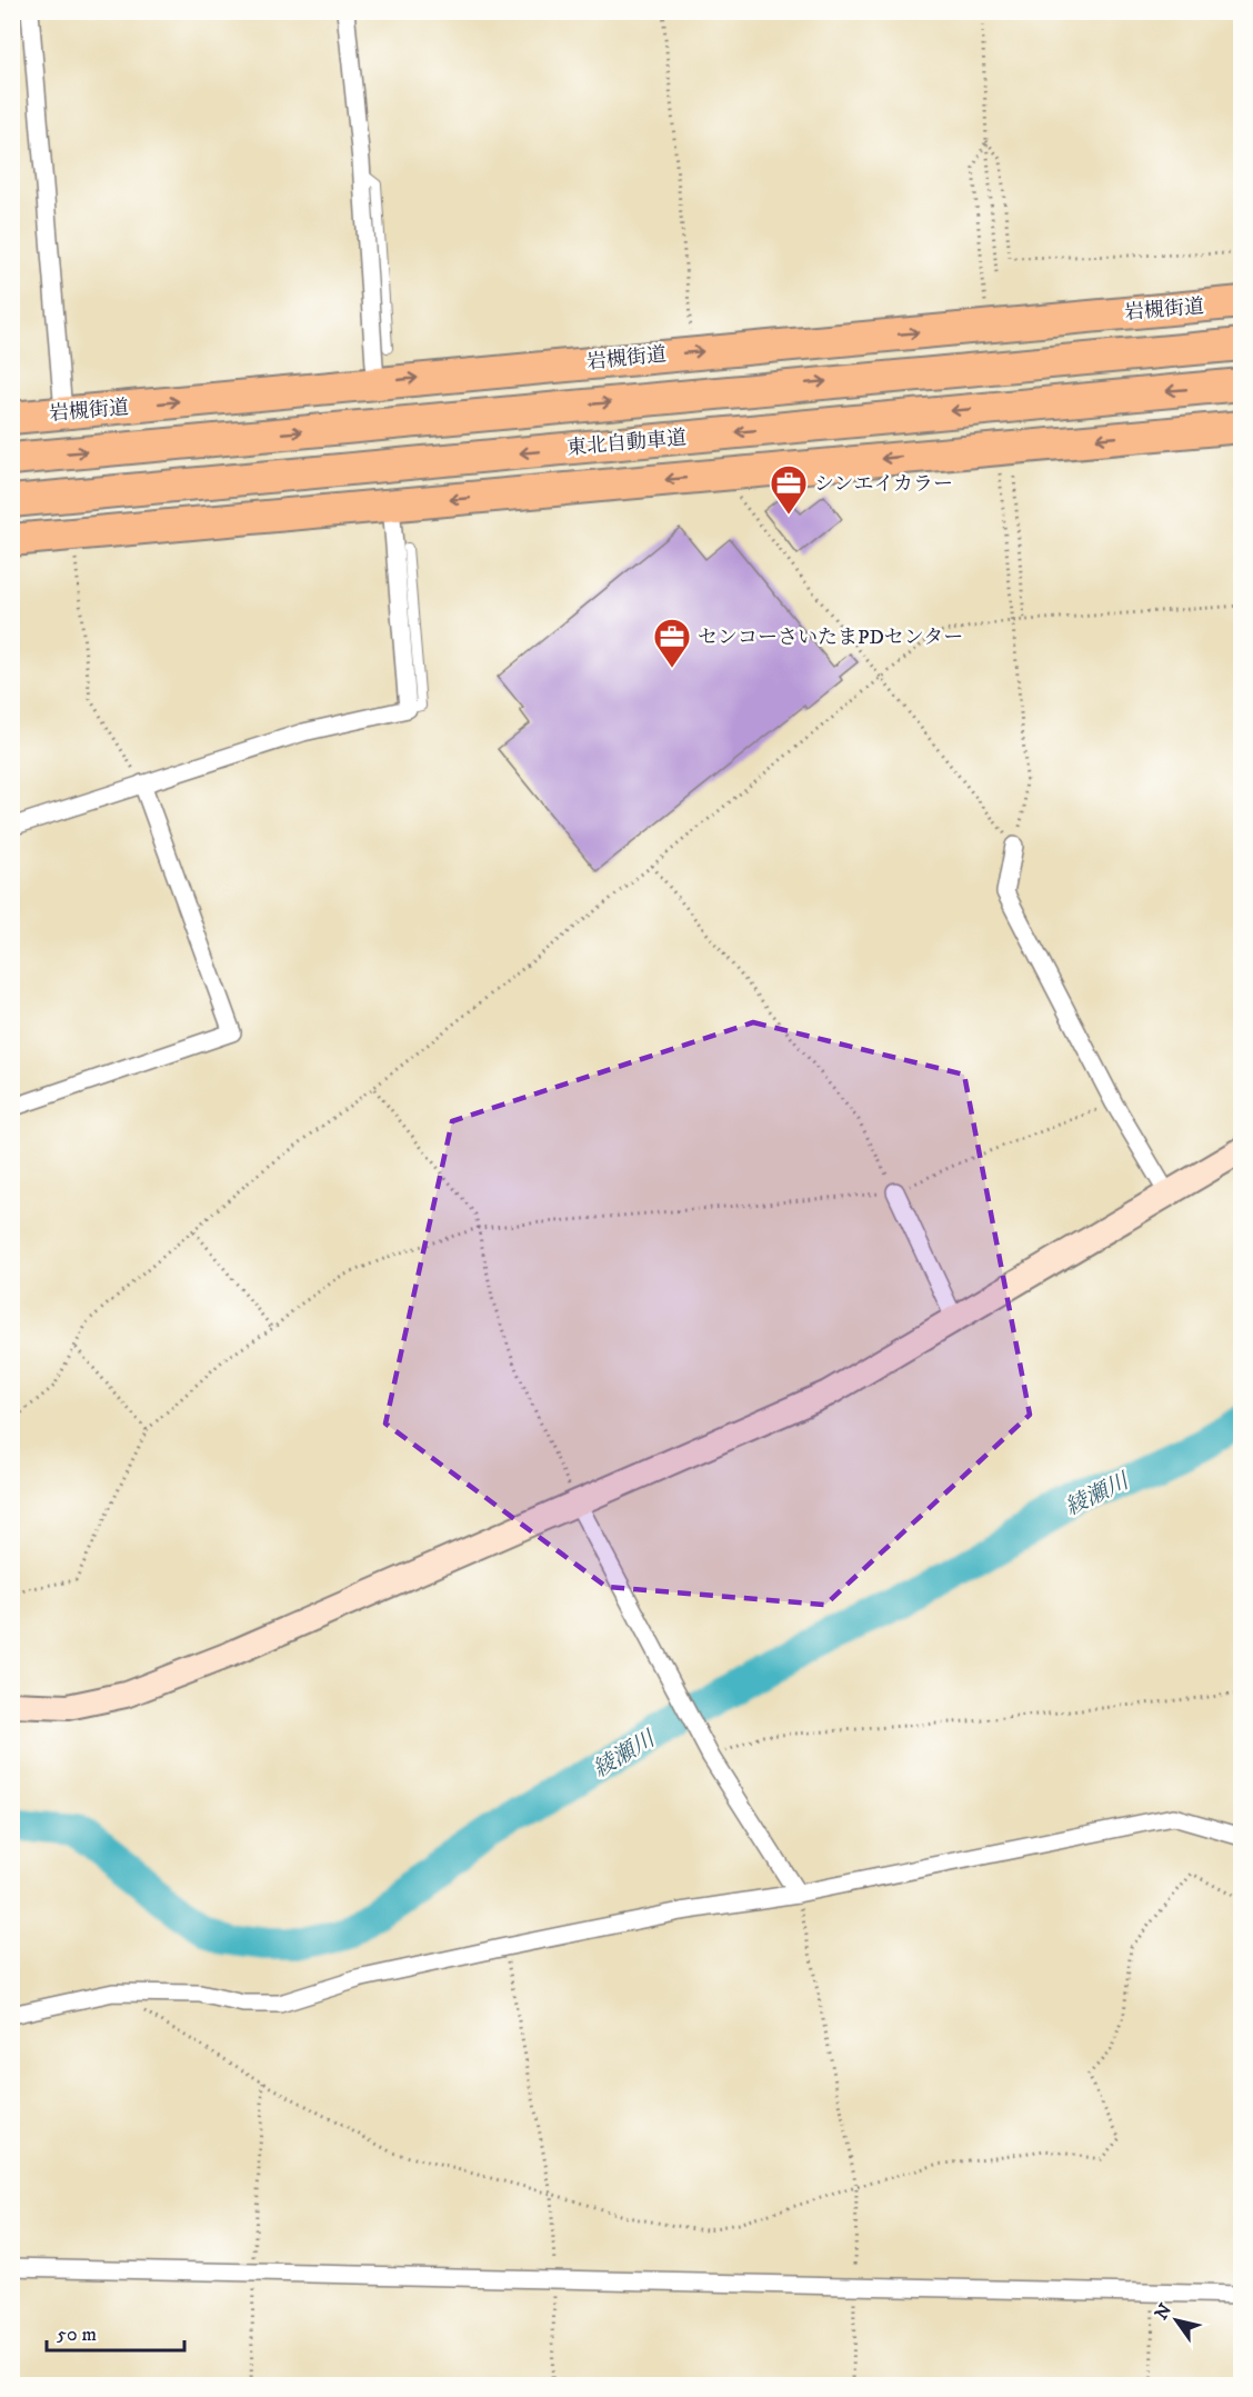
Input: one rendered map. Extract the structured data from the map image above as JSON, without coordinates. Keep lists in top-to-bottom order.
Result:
{
  "streets": {
    "highway": ["岩槻街道", "東北自動車道"]
  },
  "water": ["綾瀬川"],
  "places": {
    "office": ["シンエイカラー", "センコーさいたまPDセンター"]
  },
  "scale_bar": "50 m",
  "north": "top left"
}
